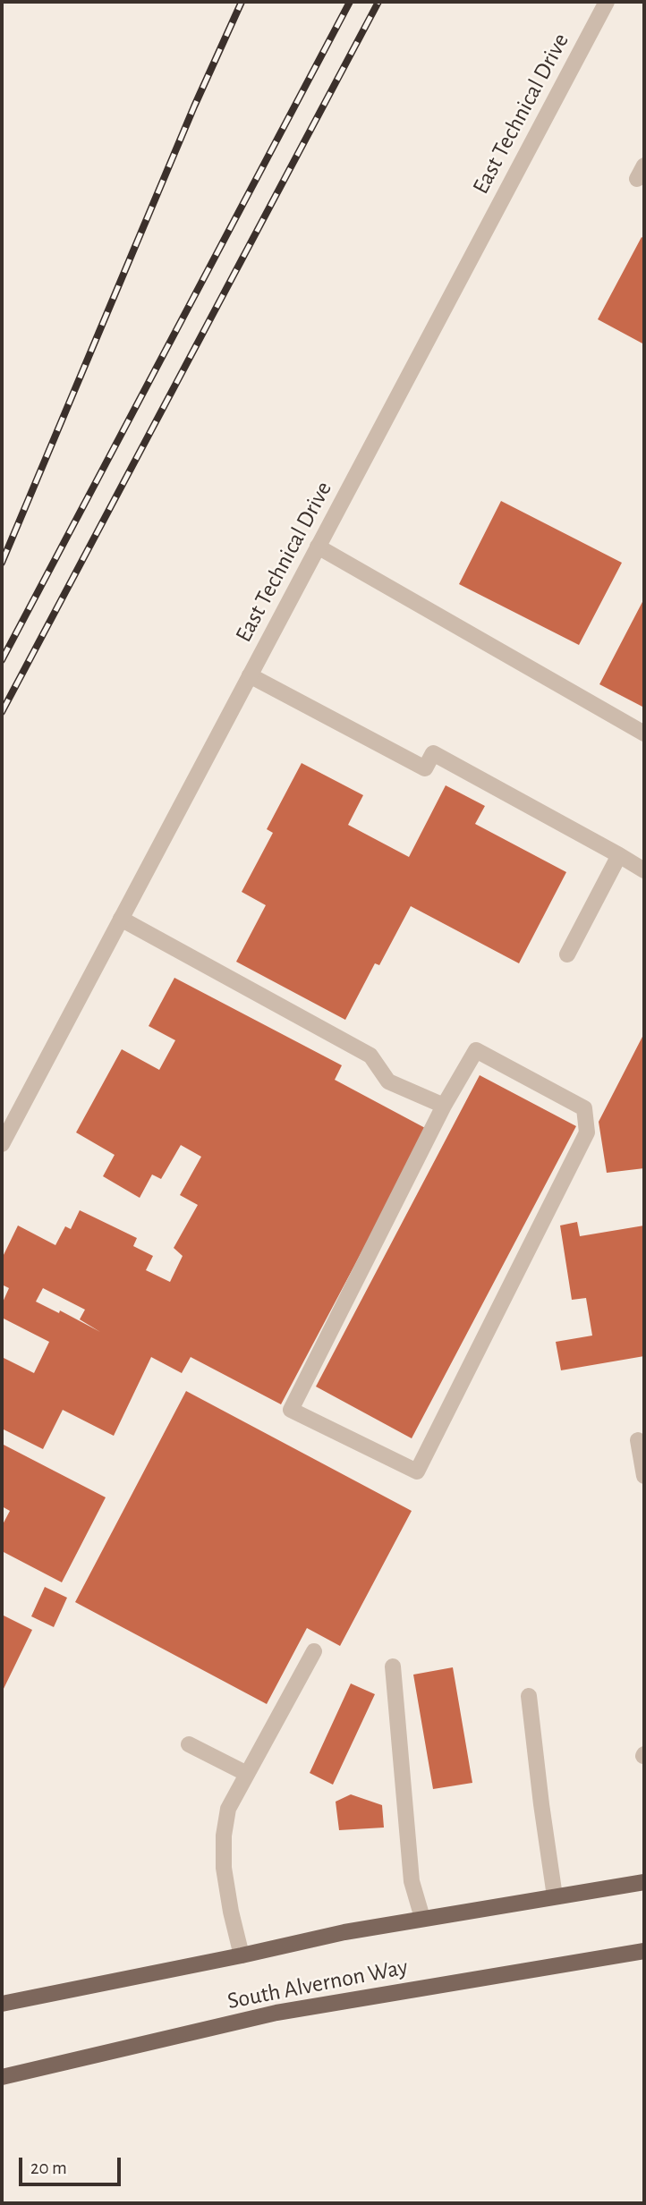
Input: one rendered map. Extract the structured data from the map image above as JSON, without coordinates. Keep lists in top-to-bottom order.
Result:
{
  "streets": {
    "main road": ["South Alvernon Way"],
    "street": ["East Technical Drive"]
  },
  "scale_bar": "20 m"
}
